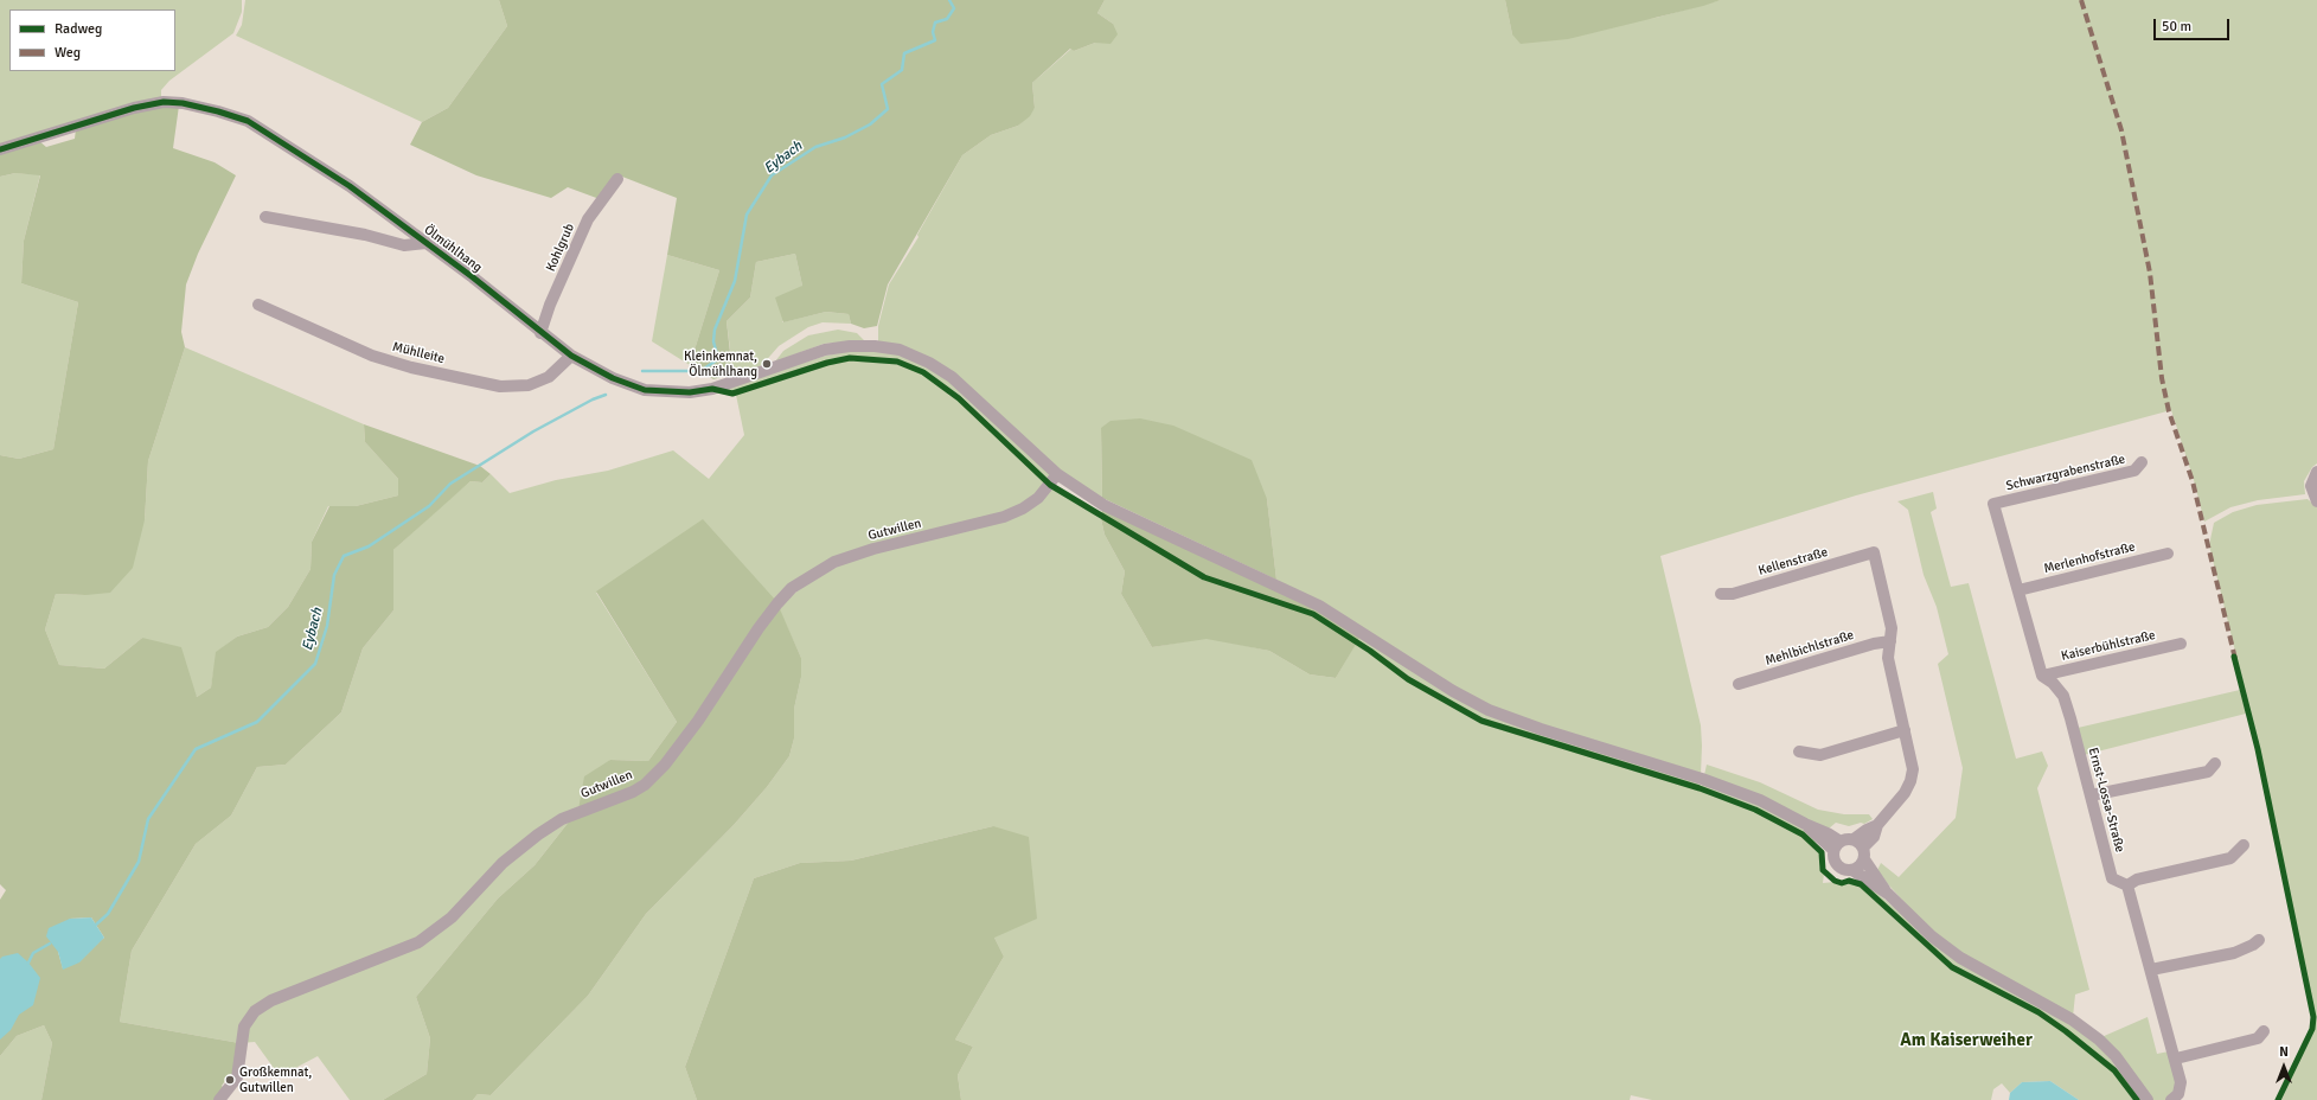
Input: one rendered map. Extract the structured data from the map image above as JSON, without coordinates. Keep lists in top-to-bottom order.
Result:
{
  "streets": {
    "street": [
      "Kohlgrub",
      "Ölmühlhang",
      "Mühlleite",
      "Schwarzgrabenstraße",
      "Gutwillen",
      "Merlenhofstraße",
      "Kellenstraße",
      "Kaiserbühlstraße",
      "Mehlbichlstraße",
      "Ernst-Lossa-Straße"
    ]
  },
  "crossings": [
    ["Kohlgrub", "Ölmühlhang"],
    ["Ölmühlhang", "Mühlleite"],
    ["Ölmühlhang", "Gutwillen"],
    ["Schwarzgrabenstraße", "Merlenhofstraße"],
    ["Kellenstraße", "Mehlbichlstraße"],
    ["Kaiserbühlstraße", "Ernst-Lossa-Straße"]
  ],
  "districts": ["Am Kaiserweiher"],
  "water": ["Eybach"],
  "places": ["Kleinkemnat, Ölmühlhang", "Großkemnat, Gutwillen"],
  "legend": ["Radweg", "Weg"],
  "scale_bar": "50 m",
  "north": "top"
}
